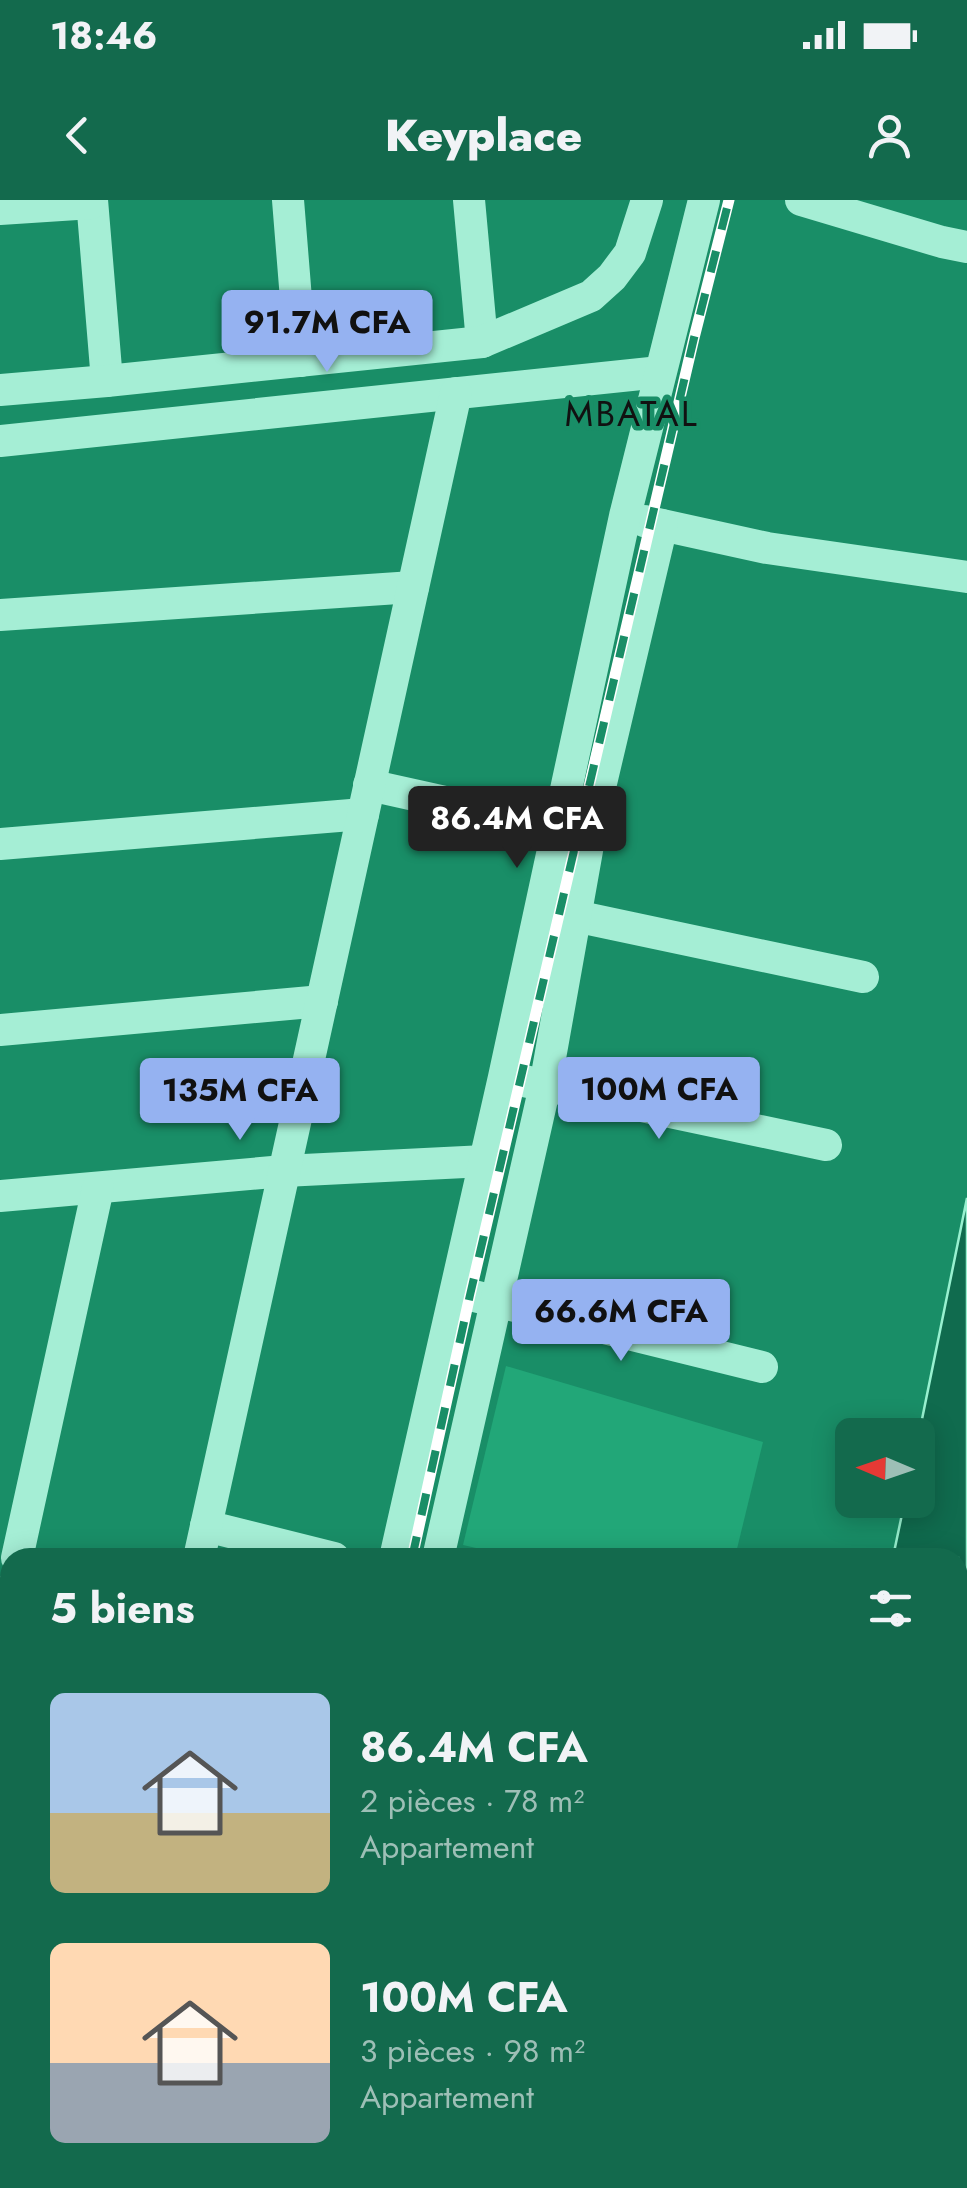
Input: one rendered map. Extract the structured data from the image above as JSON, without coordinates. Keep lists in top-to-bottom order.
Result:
{
  "districts": ["MBATAL"],
  "north": "left",
  "page": {
    "status": "18:46",
    "header": "Keyplace",
    "price": [
      "91.7M CFA",
      "86.4M CFA",
      "100M CFA",
      "135M CFA",
      "66.6M CFA"
    ],
    "heading": "5 biens",
    "list": [
      {
        "name": "86.4M CFA",
        "note": "2 pièces · 78 m² · Appartement"
      },
      {
        "name": "100M CFA",
        "note": "3 pièces · 98 m² · Appartement"
      }
    ]
  }
}
